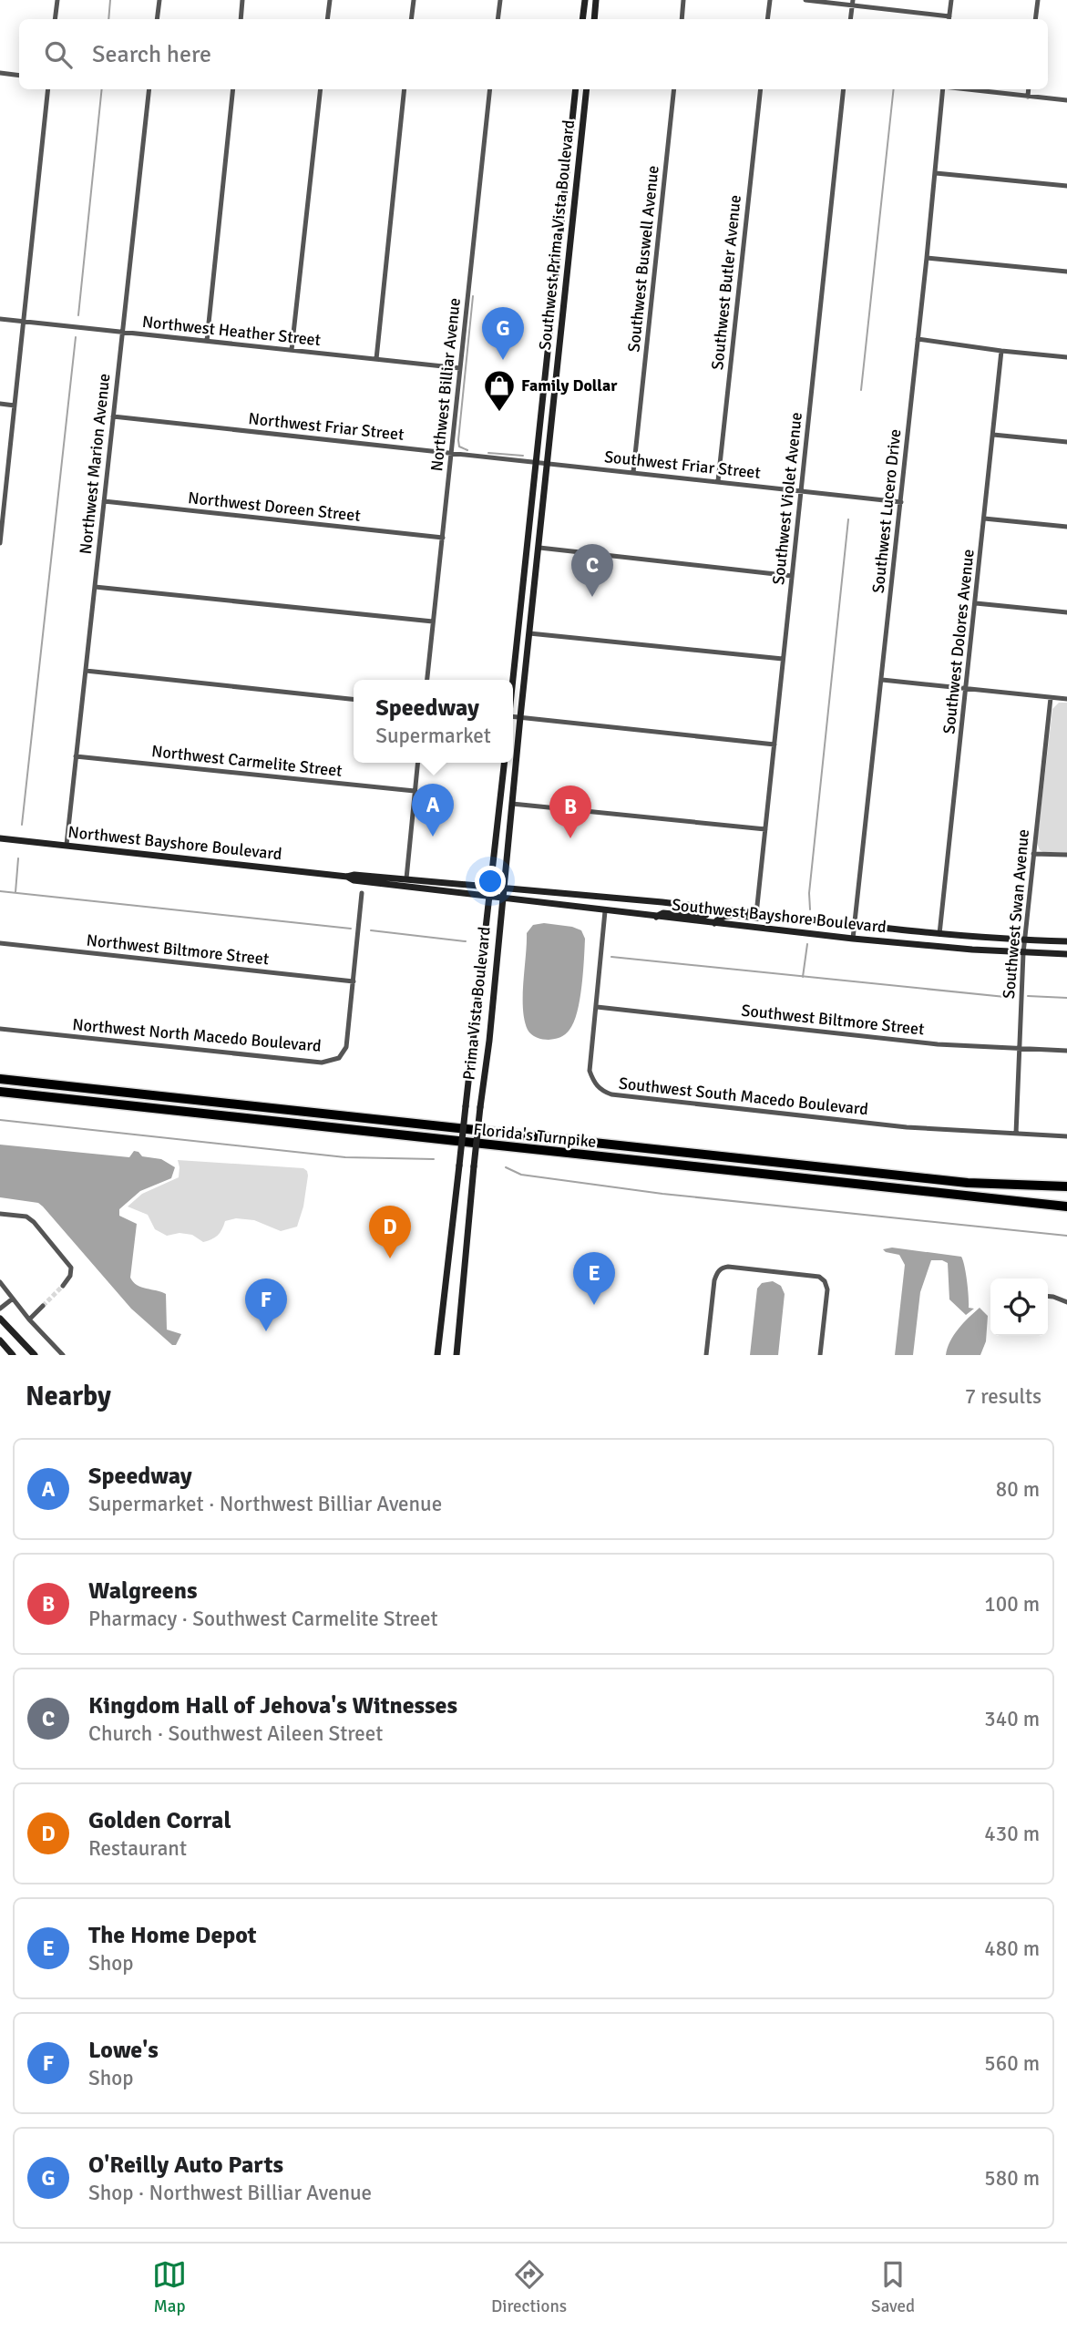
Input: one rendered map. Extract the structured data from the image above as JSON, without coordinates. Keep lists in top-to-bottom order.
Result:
{
  "streets": {
    "highway": ["Florida's Turnpike"],
    "main road": [
      "Southwest Prima Vista Boulevard",
      "Northwest Bayshore Boulevard",
      "Southwest Bayshore Boulevard",
      "Prima Vista Boulevard"
    ],
    "street": [
      "Southwest Buswell Avenue",
      "Southwest Butler Avenue",
      "Northwest Heather Street",
      "Northwest Billiar Avenue",
      "Northwest Friar Street",
      "Northwest Marion Avenue",
      "Southwest Friar Street",
      "Southwest Violet Avenue",
      "Northwest Doreen Street",
      "Southwest Lucero Drive",
      "Southwest Dolores Avenue",
      "Northwest Carmelite Street",
      "Southwest Swan Avenue",
      "Northwest Biltmore Street",
      "Southwest Biltmore Street",
      "Northwest North Macedo Boulevard",
      "Southwest South Macedo Boulevard"
    ]
  },
  "crossings": [
    ["Southwest Prima Vista Boulevard", "Northwest Friar Street"],
    ["Southwest Prima Vista Boulevard", "Southwest Friar Street"],
    ["Southwest Prima Vista Boulevard", "Prima Vista Boulevard"],
    ["Southwest Buswell Avenue", "Southwest Friar Street"],
    ["Southwest Butler Avenue", "Southwest Friar Street"],
    ["Northwest Heather Street", "Northwest Billiar Avenue"],
    ["Northwest Heather Street", "Northwest Marion Avenue"],
    ["Northwest Billiar Avenue", "Northwest Friar Street"],
    ["Northwest Billiar Avenue", "Northwest Doreen Street"],
    ["Northwest Friar Street", "Northwest Marion Avenue"],
    ["Northwest Friar Street", "Southwest Friar Street"],
    ["Northwest Marion Avenue", "Northwest Doreen Street"],
    ["Northwest Marion Avenue", "Northwest Carmelite Street"],
    ["Northwest Marion Avenue", "Northwest Bayshore Boulevard"],
    ["Southwest Friar Street", "Southwest Violet Avenue"],
    ["Southwest Friar Street", "Southwest Lucero Drive"],
    ["Southwest Friar Street", "Prima Vista Boulevard"],
    ["Southwest Violet Avenue", "Southwest Bayshore Boulevard"],
    ["Southwest Lucero Drive", "Southwest Bayshore Boulevard"],
    ["Southwest Dolores Avenue", "Southwest Bayshore Boulevard"],
    ["Northwest Bayshore Boulevard", "Southwest Bayshore Boulevard"],
    ["Northwest Bayshore Boulevard", "Prima Vista Boulevard"],
    ["Southwest Swan Avenue", "Southwest Bayshore Boulevard"],
    ["Southwest Swan Avenue", "Southwest Biltmore Street"],
    ["Southwest Swan Avenue", "Southwest South Macedo Boulevard"],
    ["Southwest Bayshore Boulevard", "Prima Vista Boulevard"],
    ["Southwest Bayshore Boulevard", "Southwest South Macedo Boulevard"],
    ["Northwest Biltmore Street", "Northwest North Macedo Boulevard"],
    ["Southwest Biltmore Street", "Southwest South Macedo Boulevard"]
  ],
  "places": {
    "shop": ["Family Dollar"]
  },
  "page": {
    "search": "Search here",
    "pins": [
      "G",
      "C",
      "A",
      "B",
      "D",
      "E",
      "F"
    ],
    "popup": ["Speedway", "Supermarket"],
    "heading": ["Nearby", "7 results"],
    "list": [
      {
        "mark": "A",
        "name": "Speedway",
        "note": "Supermarket · Northwest Billiar Avenue",
        "value": "80 m"
      },
      {
        "mark": "B",
        "name": "Walgreens",
        "note": "Pharmacy · Southwest Carmelite Street",
        "value": "100 m"
      },
      {
        "mark": "C",
        "name": "Kingdom Hall of Jehova's Witnesses",
        "note": "Church · Southwest Aileen Street",
        "value": "340 m"
      },
      {
        "mark": "D",
        "name": "Golden Corral",
        "note": "Restaurant",
        "value": "430 m"
      },
      {
        "mark": "E",
        "name": "The Home Depot",
        "note": "Shop",
        "value": "480 m"
      },
      {
        "mark": "F",
        "name": "Lowe's",
        "note": "Shop",
        "value": "560 m"
      },
      {
        "mark": "G",
        "name": "O'Reilly Auto Parts",
        "note": "Shop · Northwest Billiar Avenue",
        "value": "580 m"
      }
    ],
    "nav": ["Map", "Directions", "Saved"]
  }
}
